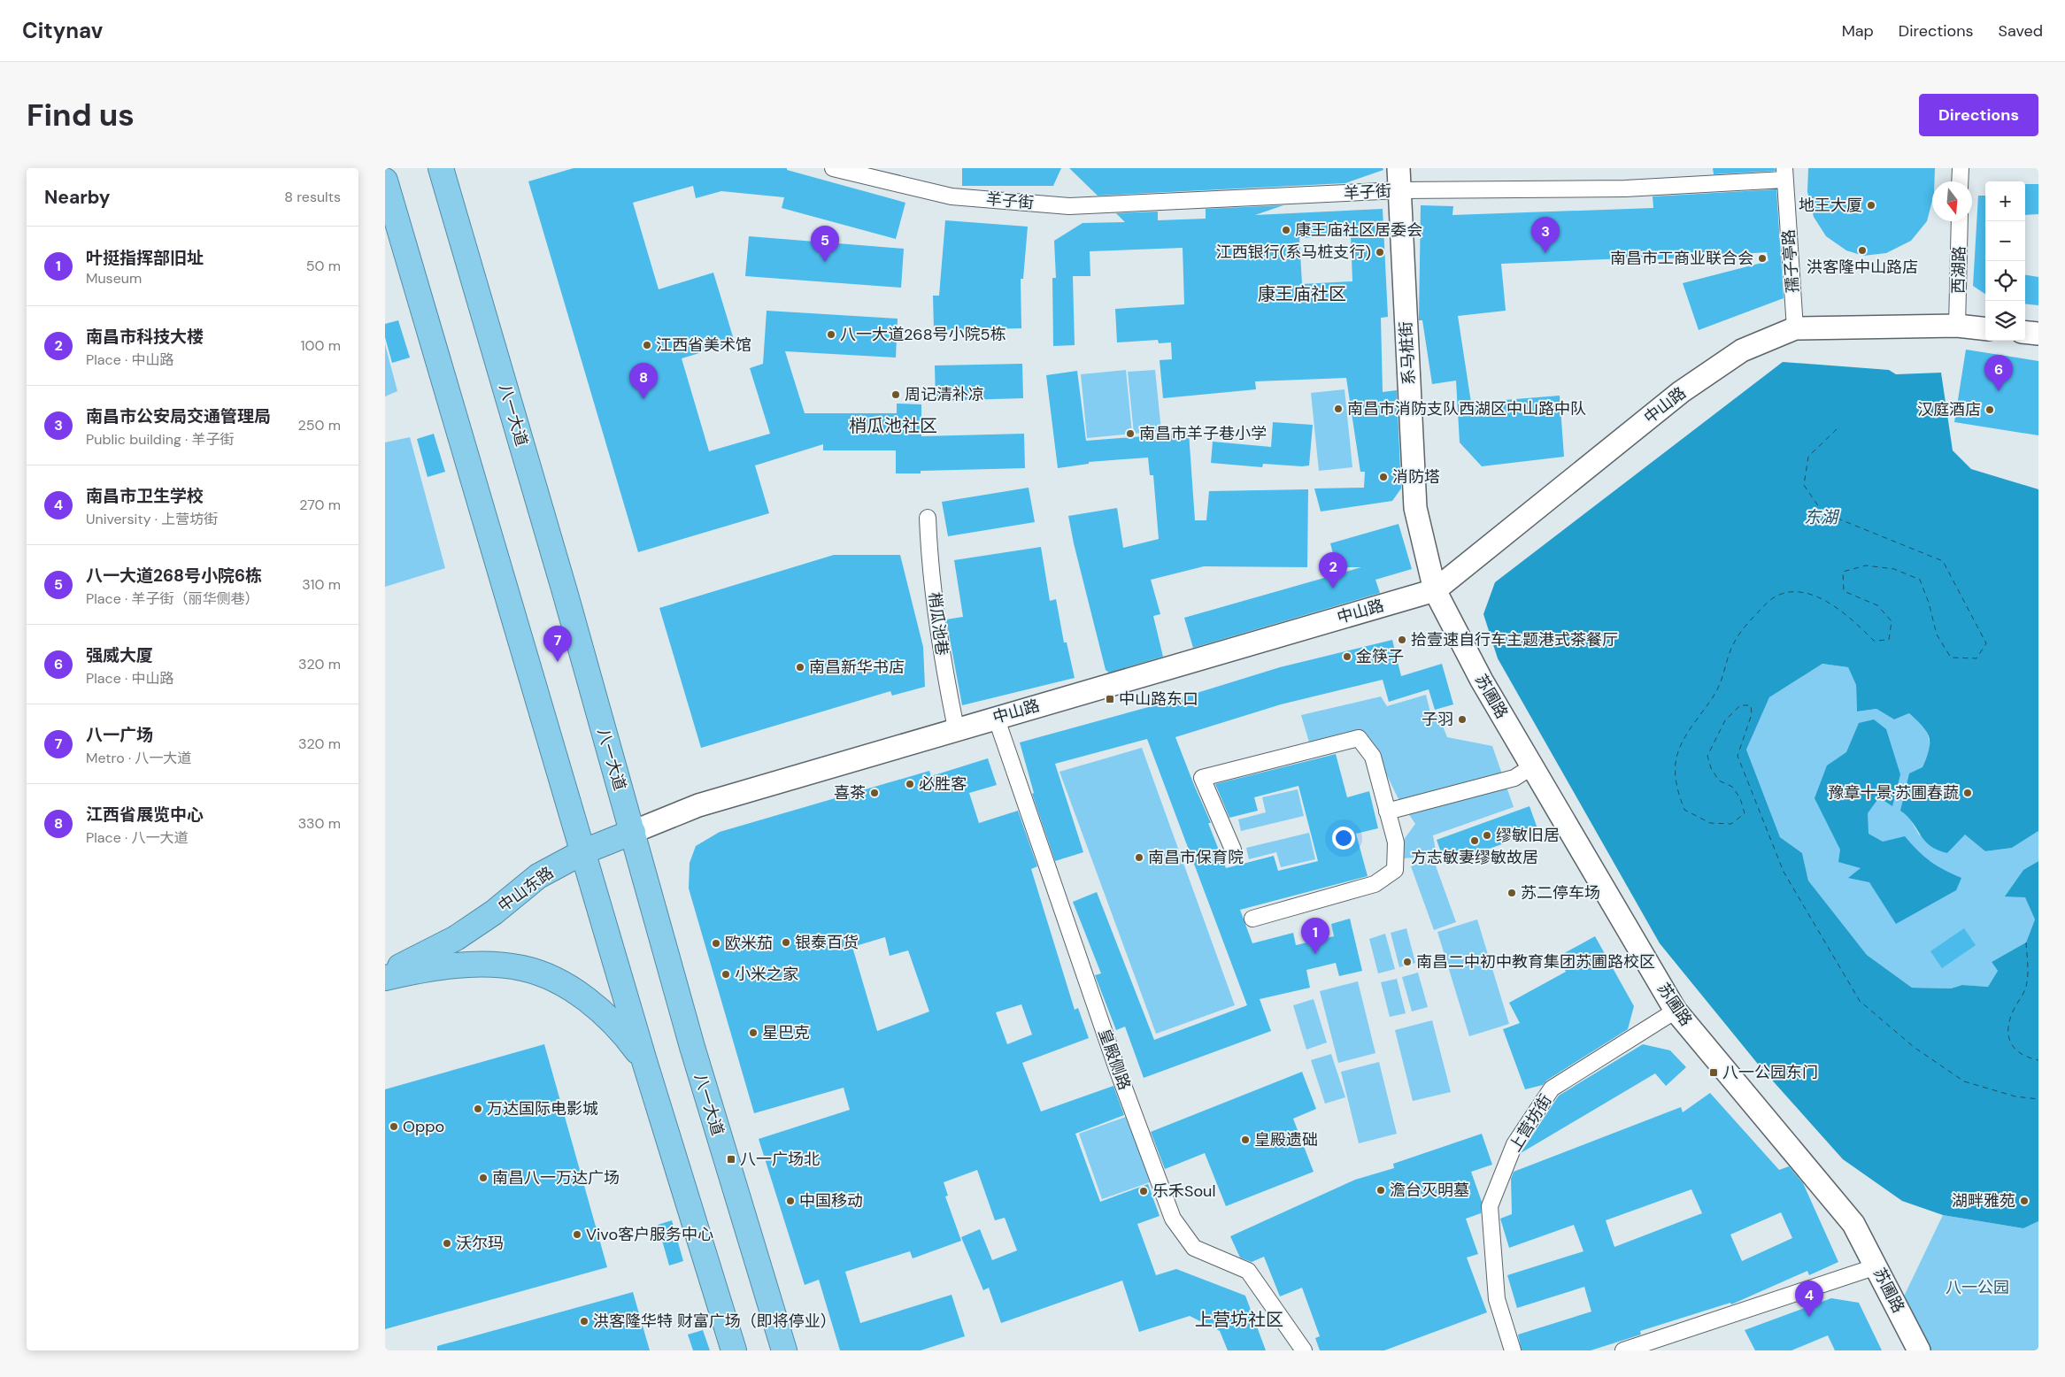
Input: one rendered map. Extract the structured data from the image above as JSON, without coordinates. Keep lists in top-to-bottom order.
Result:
{
  "streets": {
    "highway": ["八一大道", "中山东路"],
    "main road": ["系马桩街", "中山路", "苏圃路"],
    "street": [
      "羊子街",
      "孺子亭路",
      "西湖路",
      "梢瓜池巷",
      "皇殿侧路",
      "上营坊街"
    ]
  },
  "crossings": [
    ["羊子街", "孺子亭路"],
    ["羊子街", "系马桩街"],
    ["孺子亭路", "中山路"],
    ["西湖路", "中山路"],
    ["系马桩街", "中山路"],
    ["系马桩街", "苏圃路"],
    ["中山路", "梢瓜池巷"],
    ["中山路", "苏圃路"],
    ["中山路", "中山东路"],
    ["中山路", "皇殿侧路"],
    ["八一大道", "中山东路"],
    ["苏圃路", "上营坊街"]
  ],
  "districts": ["康王庙社区", "梢瓜池社区", "上营坊社区"],
  "water": ["东湖"],
  "parks": ["八一公园"],
  "places": {
    "other": [
      "地王大厦",
      "康王庙社区居委会",
      "洪客隆中山路店",
      "江西银行(系马桩支行)",
      "南昌市工商业联合会",
      "八一大道268号小院5栋",
      "江西省美术馆",
      "周记清补凉",
      "南昌市消防支队西湖区中山路中队",
      "汉庭酒店",
      "南昌市羊子巷小学",
      "消防塔",
      "拾壹速自行车主题港式茶餐厅",
      "金筷子",
      "南昌新华书店",
      "子羽",
      "必胜客",
      "喜茶",
      "豫章十景·苏圃春蔬",
      "缪敏旧居",
      "方志敏妻缪敏故居",
      "南昌市保育院",
      "苏二停车场",
      "银泰百货",
      "欧米茄",
      "南昌二中初中教育集团苏圃路校区",
      "小米之家",
      "星巴克",
      "万达国际电影城",
      "Oppo",
      "皇殿遗础",
      "南昌八一万达广场",
      "澹台灭明墓",
      "乐禾Soul",
      "中国移动",
      "湖畔雅苑",
      "Vivo客户服务中心",
      "沃尔玛",
      "洪客隆华特 财富广场（即将停业）"
    ],
    "transit": ["中山路东口", "八一公园东门", "八一广场北"]
  },
  "north": "bottom",
  "page": {
    "header": "Citynav",
    "nav": ["Map", "Directions", "Saved"],
    "buttons": "Directions",
    "title": "Find us",
    "heading": ["Nearby", "8 results"],
    "map_buttons": ["+", "−"],
    "pins": [
      "3",
      "5",
      "6",
      "8",
      "2",
      "7",
      "1",
      "4"
    ],
    "list": [
      {
        "mark": "1",
        "name": "叶挺指挥部旧址",
        "note": "Museum",
        "value": "50 m"
      },
      {
        "mark": "2",
        "name": "南昌市科技大楼",
        "note": "Place · 中山路",
        "value": "100 m"
      },
      {
        "mark": "3",
        "name": "南昌市公安局交通管理局",
        "note": "Public building · 羊子街",
        "value": "250 m"
      },
      {
        "mark": "4",
        "name": "南昌市卫生学校",
        "note": "University · 上营坊街",
        "value": "270 m"
      },
      {
        "mark": "5",
        "name": "八一大道268号小院6栋",
        "note": "Place · 羊子街（丽华侧巷）",
        "value": "310 m"
      },
      {
        "mark": "6",
        "name": "强威大厦",
        "note": "Place · 中山路",
        "value": "320 m"
      },
      {
        "mark": "7",
        "name": "八一广场",
        "note": "Metro · 八一大道",
        "value": "320 m"
      },
      {
        "mark": "8",
        "name": "江西省展览中心",
        "note": "Place · 八一大道",
        "value": "330 m"
      }
    ]
  }
}
